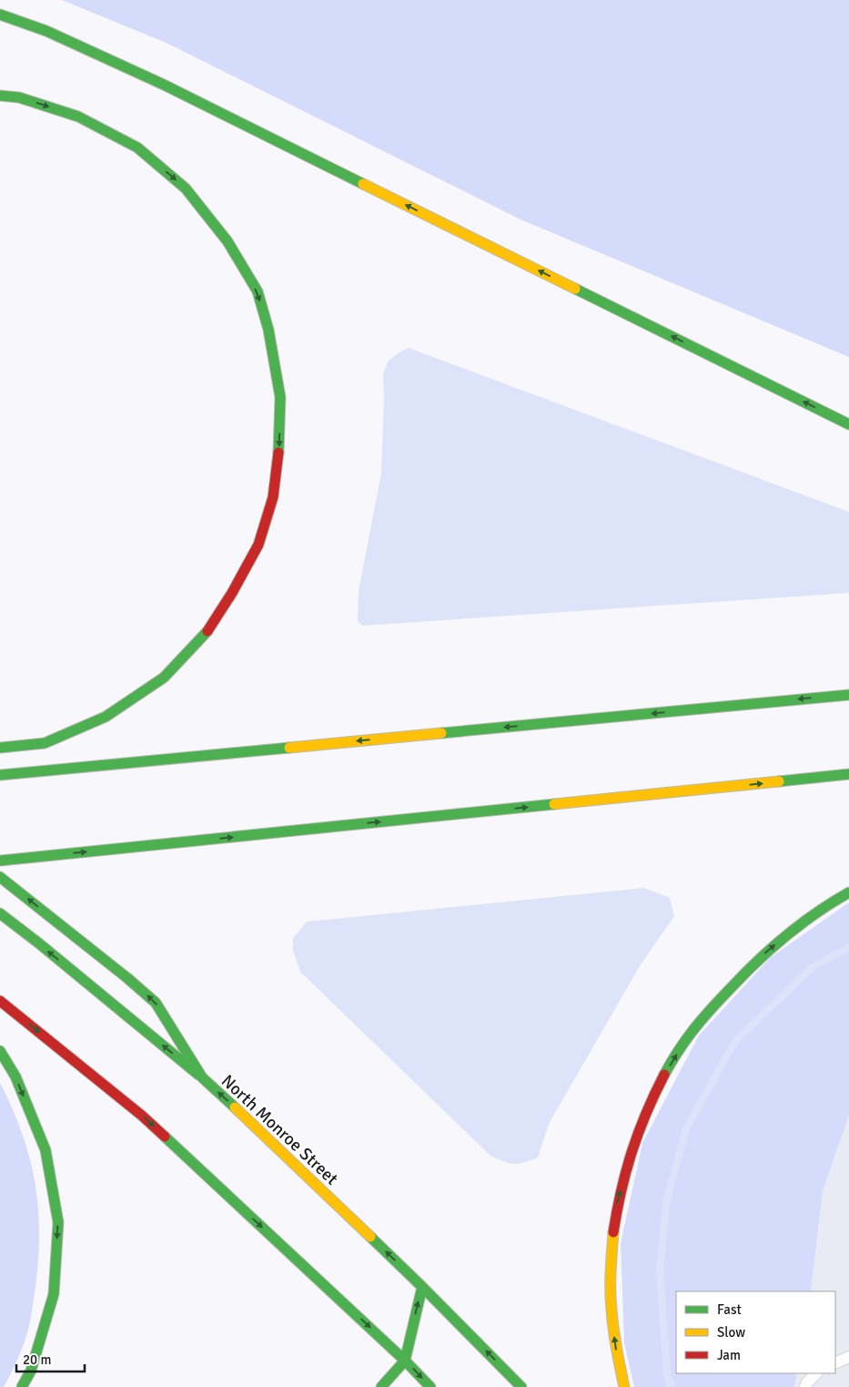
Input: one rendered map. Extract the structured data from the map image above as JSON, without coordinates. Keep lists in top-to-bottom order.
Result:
{
  "streets": {
    "main road": ["North Monroe Street"]
  },
  "legend": ["Fast", "Slow", "Jam"],
  "scale_bar": "20 m"
}
